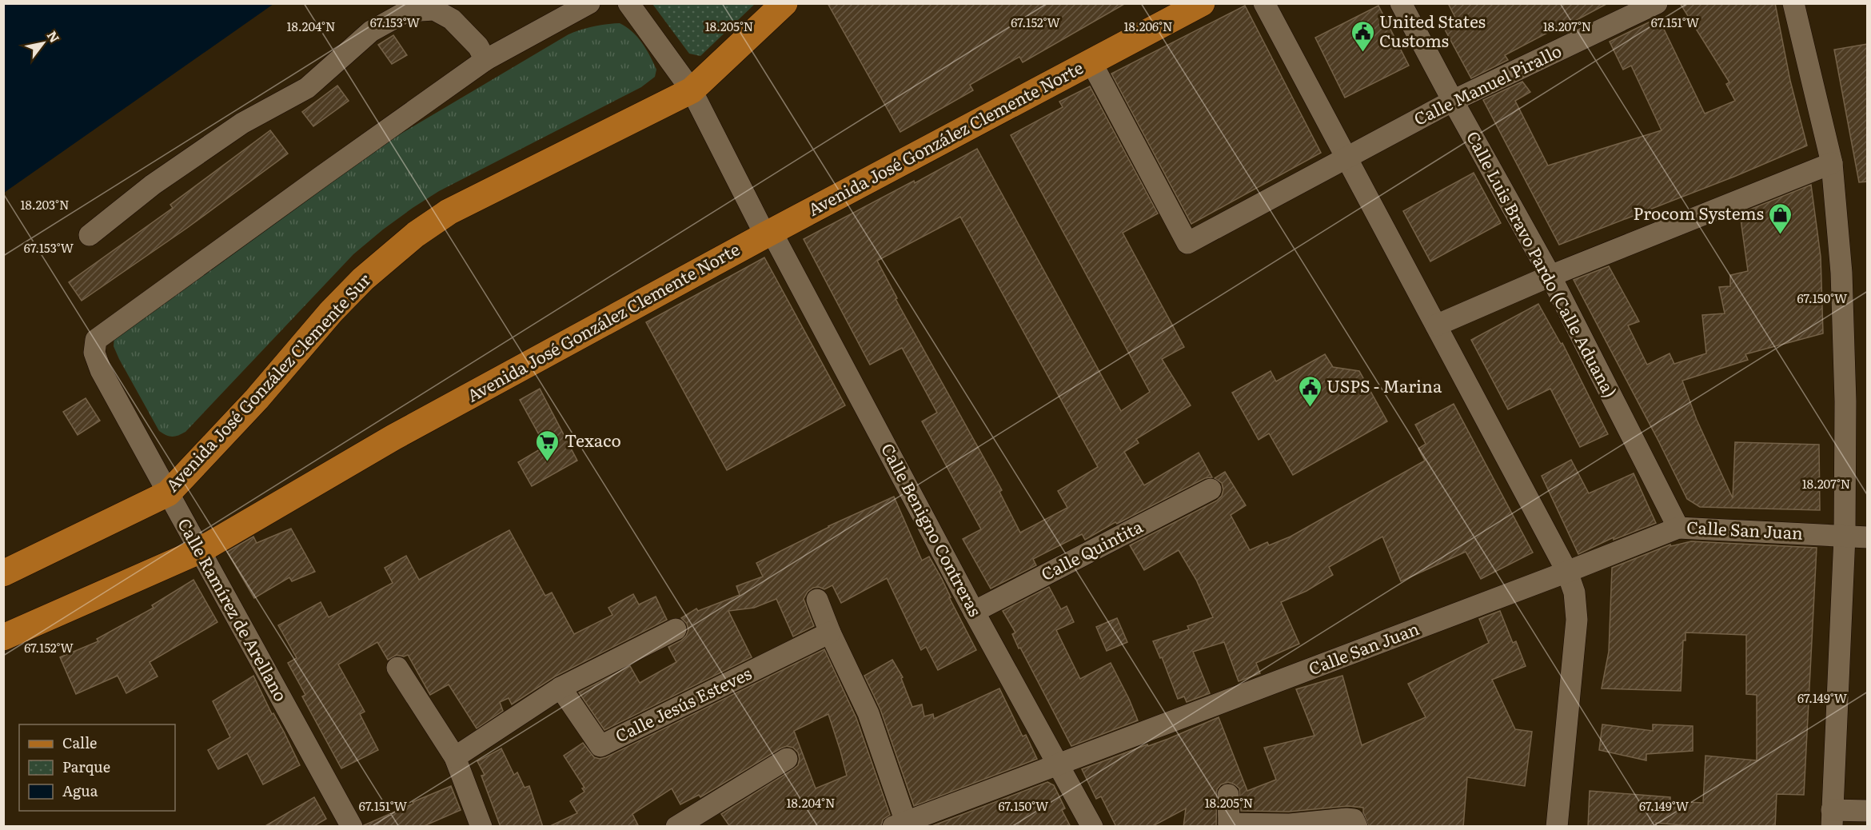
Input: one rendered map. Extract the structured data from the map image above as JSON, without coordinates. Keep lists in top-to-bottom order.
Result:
{
  "streets": {
    "main road": ["Avenida José González Clemente Norte", "Avenida José González Clemente Sur"],
    "street": [
      "Calle Manuel Pirallo",
      "Calle Luis Bravo Pardo (Calle Aduana)",
      "Calle Benigno Contreras",
      "Calle San Juan",
      "Calle Quintita",
      "Calle Ramírez de Arellano",
      "Calle Jesús Esteves"
    ]
  },
  "crossings": [
    ["Calle Manuel Pirallo", "Avenida José González Clemente Norte"],
    ["Calle Manuel Pirallo", "Calle Luis Bravo Pardo (Calle Aduana)"],
    ["Avenida José González Clemente Norte", "Calle Benigno Contreras"],
    ["Avenida José González Clemente Norte", "Calle Ramírez de Arellano"],
    ["Calle Luis Bravo Pardo (Calle Aduana)", "Calle San Juan"],
    ["Avenida José González Clemente Sur", "Calle Benigno Contreras"],
    ["Avenida José González Clemente Sur", "Calle Ramírez de Arellano"],
    ["Calle Benigno Contreras", "Calle San Juan"],
    ["Calle Benigno Contreras", "Calle Quintita"]
  ],
  "places": {
    "public building": ["United States Customs", "USPS - Marina"],
    "shop": ["Procom Systems"],
    "supermarket": ["Texaco"]
  },
  "legend": ["Calle", "Parque", "Agua"],
  "north": "top right",
  "coordinates": [
    "67.153°W",
    "67.152°W",
    "67.151°W",
    "18.204°N",
    "18.205°N",
    "18.206°N",
    "18.207°N",
    "18.203°N",
    "67.150°W",
    "67.149°W"
  ]
}
